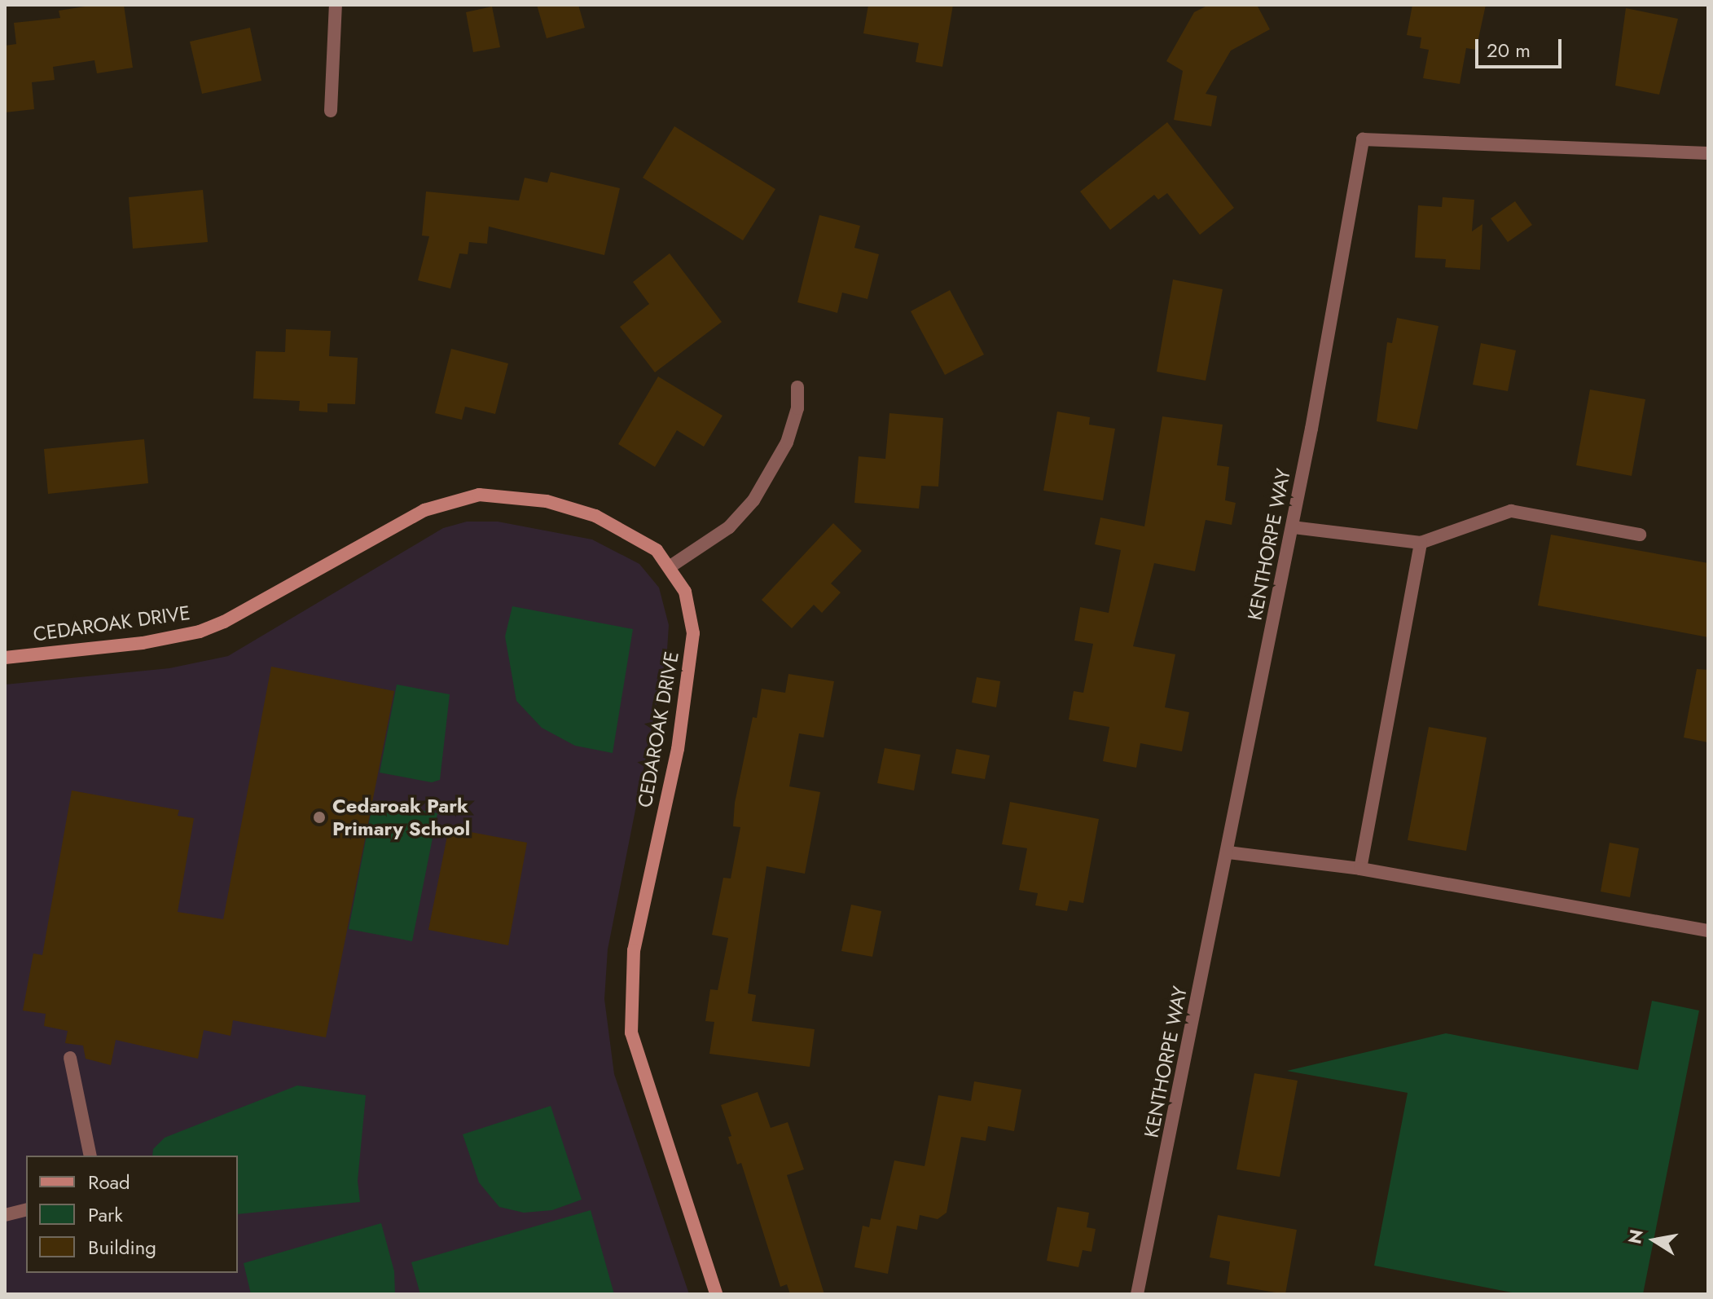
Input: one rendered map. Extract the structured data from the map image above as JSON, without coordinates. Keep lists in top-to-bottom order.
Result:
{
  "streets": {
    "street": ["KENTHORPE WAY", "CEDAROAK DRIVE"]
  },
  "places": ["Cedaroak Park Primary School"],
  "legend": ["Road", "Park", "Building"],
  "scale_bar": "20 m",
  "north": "left"
}
